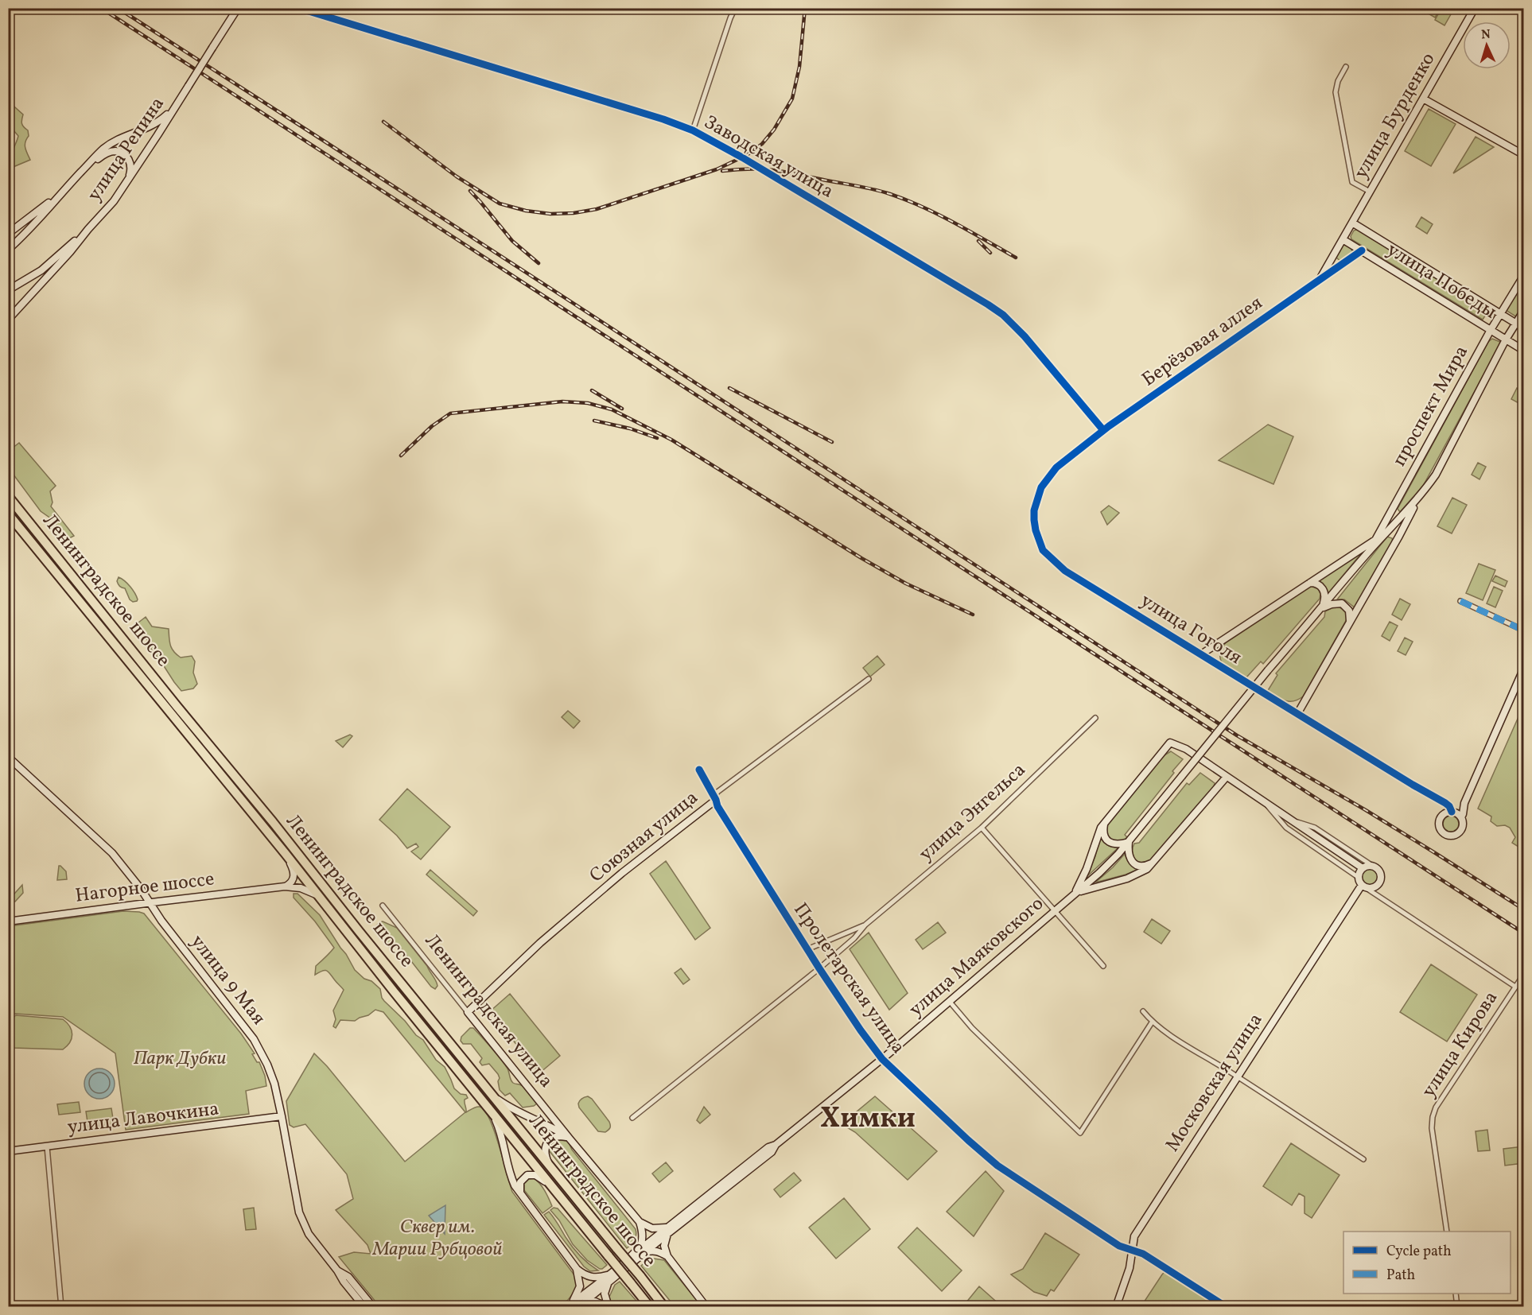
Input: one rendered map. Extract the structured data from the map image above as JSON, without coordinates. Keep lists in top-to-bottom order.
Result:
{
  "streets": {
    "highway": ["Ленинградское шоссе"],
    "street": [
      "улица Бурденко",
      "улица Репина",
      "Заводская улица",
      "улица Победы",
      "Берёзовая аллея",
      "проспект Мира",
      "улица Гоголя",
      "улица Энгельса",
      "Союзная улица",
      "Нагорное шоссе",
      "улица Маяковского",
      "Пролетарская улица",
      "улица 9 Мая",
      "Ленинградская улица",
      "улица Кирова",
      "Московская улица",
      "улица Лавочкина"
    ]
  },
  "crossings": [
    ["улица Бурденко", "улица Победы"],
    ["улица Бурденко", "Берёзовая аллея"],
    ["Заводская улица", "Берёзовая аллея"],
    ["Заводская улица", "улица Гоголя"],
    ["улица Победы", "Берёзовая аллея"],
    ["улица Победы", "проспект Мира"],
    ["Берёзовая аллея", "улица Гоголя"],
    ["проспект Мира", "улица Маяковского"],
    ["Ленинградское шоссе", "Нагорное шоссе"],
    ["улица Энгельса", "Пролетарская улица"],
    ["Союзная улица", "Пролетарская улица"],
    ["Союзная улица", "Ленинградская улица"],
    ["Нагорное шоссе", "улица 9 Мая"],
    ["улица Маяковского", "Пролетарская улица"],
    ["Пролетарская улица", "Московская улица"],
    ["улица 9 Мая", "улица Лавочкина"]
  ],
  "districts": ["Химки"],
  "parks": ["Парк Дубки", "Сквер им. Марии Рубцовой"],
  "legend": ["Cycle path", "Path"],
  "north": "top"
}
